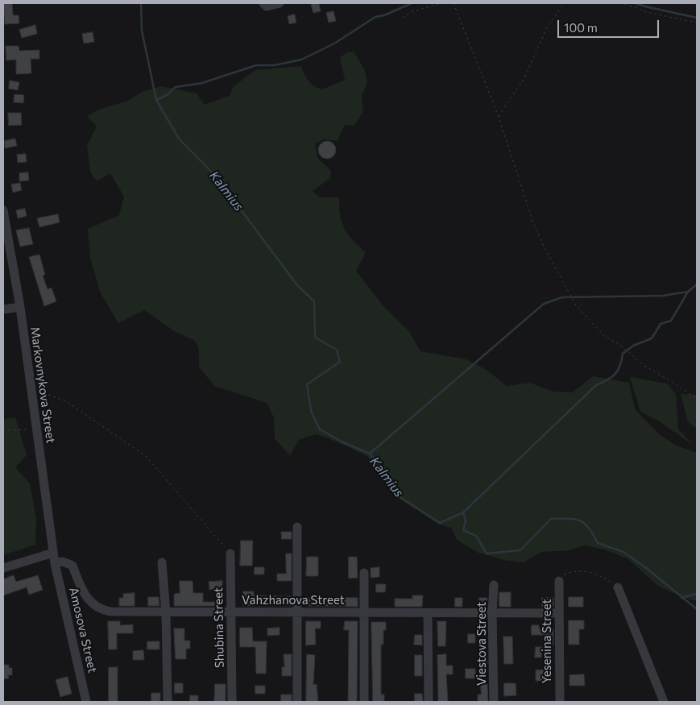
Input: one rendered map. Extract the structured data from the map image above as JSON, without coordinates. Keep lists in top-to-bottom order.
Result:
{
  "streets": {
    "street": [
      "Markovnykova Street",
      "Vahzhanova Street",
      "Shubina Street",
      "Amosova Street",
      "Yesenina Street",
      "Viestova Street"
    ]
  },
  "crossings": [
    ["Markovnykova Street", "Vahzhanova Street"],
    ["Markovnykova Street", "Amosova Street"],
    ["Vahzhanova Street", "Shubina Street"],
    ["Vahzhanova Street", "Amosova Street"],
    ["Vahzhanova Street", "Yesenina Street"],
    ["Vahzhanova Street", "Viestova Street"]
  ],
  "water": ["Kalmius"],
  "scale_bar": "100 m"
}
